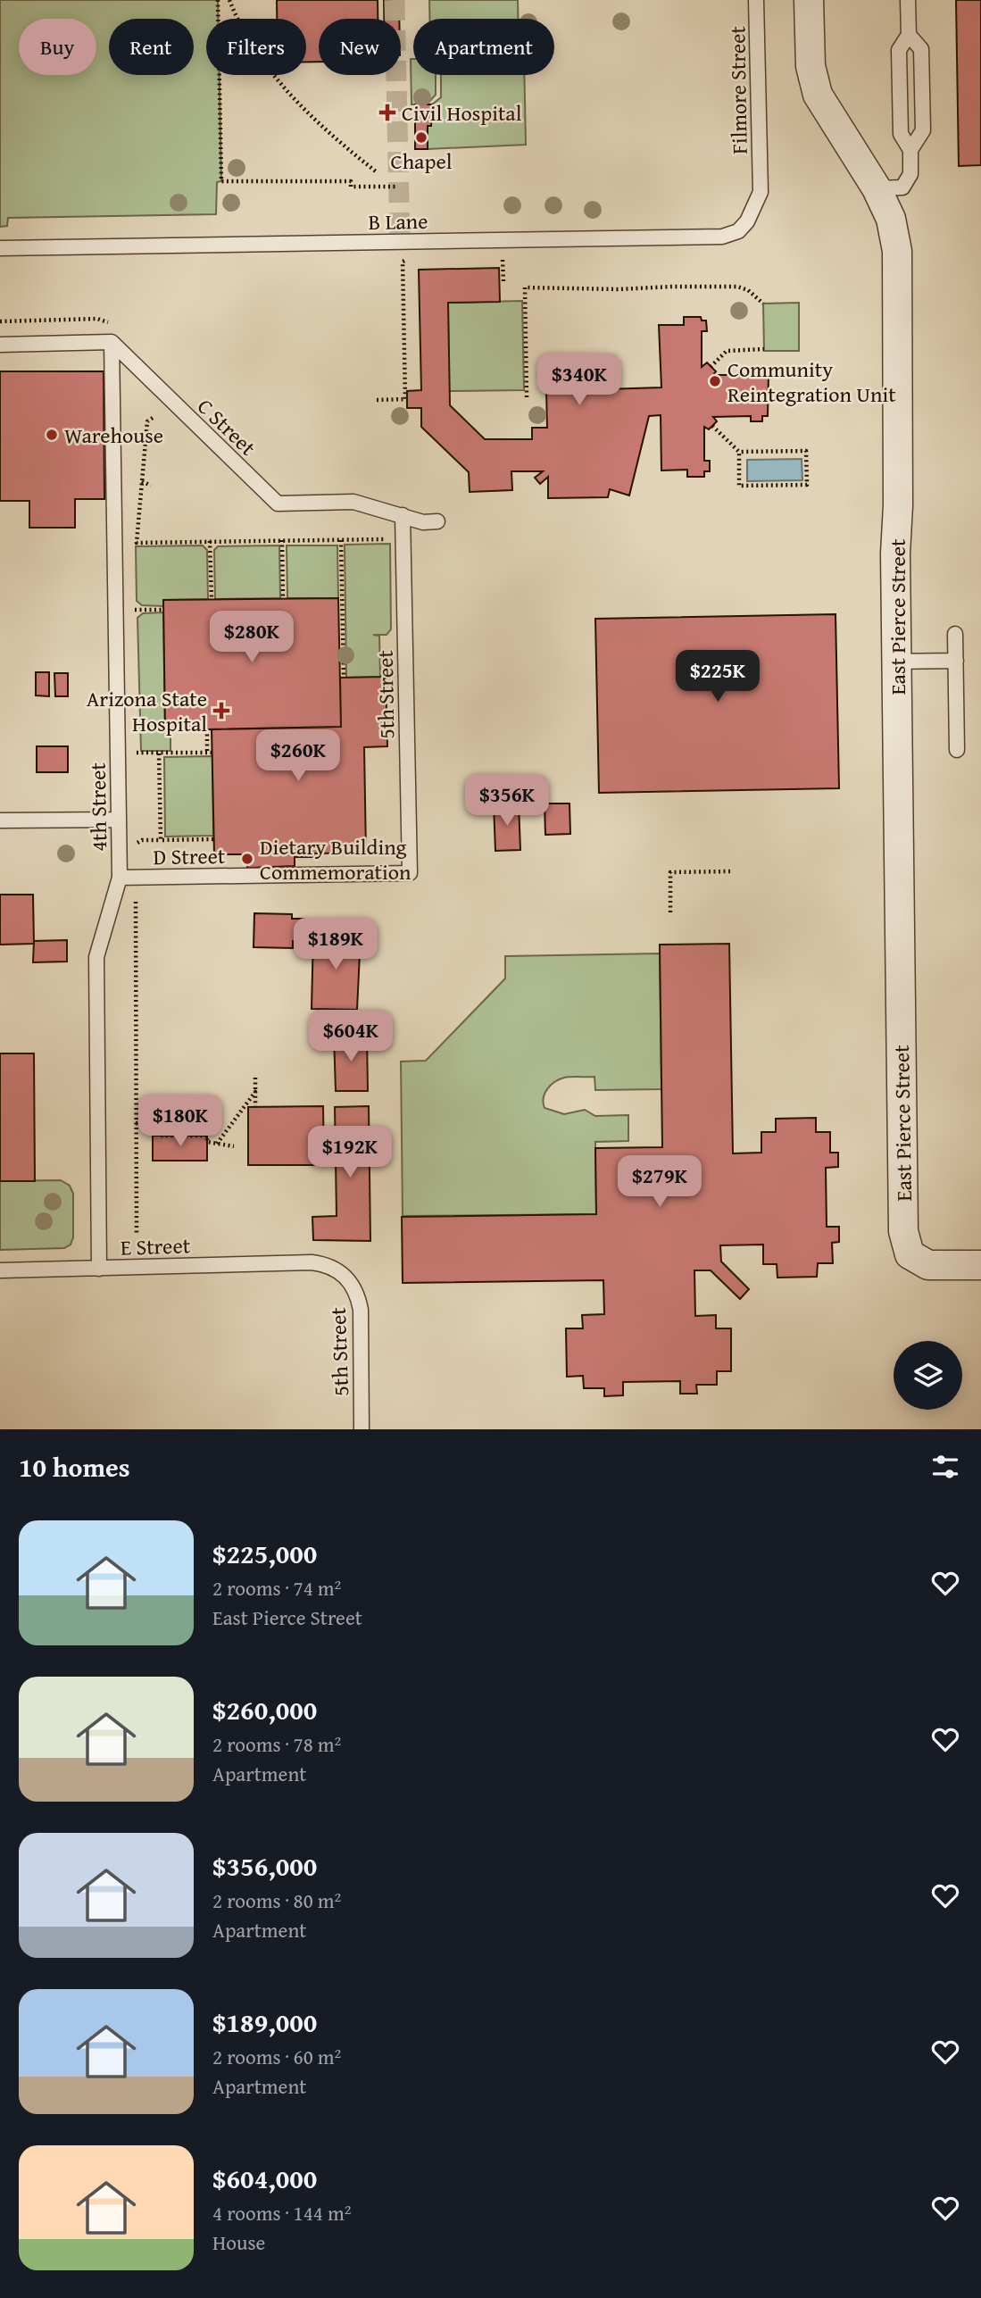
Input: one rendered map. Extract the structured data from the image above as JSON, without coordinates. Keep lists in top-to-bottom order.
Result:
{
  "streets": {
    "street": ["East Pierce Street"],
    "lane": [
      "Filmore Street",
      "B Lane",
      "C Street",
      "5th Street",
      "4th Street",
      "D Street",
      "E Street"
    ]
  },
  "crossings": [
    ["Filmore Street", "B Lane"],
    ["C Street", "5th Street"],
    ["C Street", "4th Street"],
    ["5th Street", "D Street"],
    ["5th Street", "E Street"],
    ["4th Street", "D Street"],
    ["4th Street", "E Street"]
  ],
  "places": {
    "health": ["Civil Hospital", "Arizona State Hospital"],
    "other": [
      "Chapel",
      "Community Reintegration Unit",
      "Warehouse",
      "Dietary Building Commemoration"
    ]
  },
  "page": {
    "chip": [
      "Buy",
      "Rent",
      "Filters",
      "New",
      "Apartment"
    ],
    "price": [
      "$340K",
      "$280K",
      "$225K",
      "$260K",
      "$356K",
      "$189K",
      "$604K",
      "$180K",
      "$192K",
      "$279K"
    ],
    "heading": "10 homes",
    "list": [
      {
        "name": "$225,000",
        "note": "2 rooms · 74 m² · East Pierce Street"
      },
      {
        "name": "$260,000",
        "note": "2 rooms · 78 m² · Apartment"
      },
      {
        "name": "$356,000",
        "note": "2 rooms · 80 m² · Apartment"
      },
      {
        "name": "$189,000",
        "note": "2 rooms · 60 m² · Apartment"
      },
      {
        "name": "$604,000",
        "note": "4 rooms · 144 m² · House"
      }
    ]
  }
}
